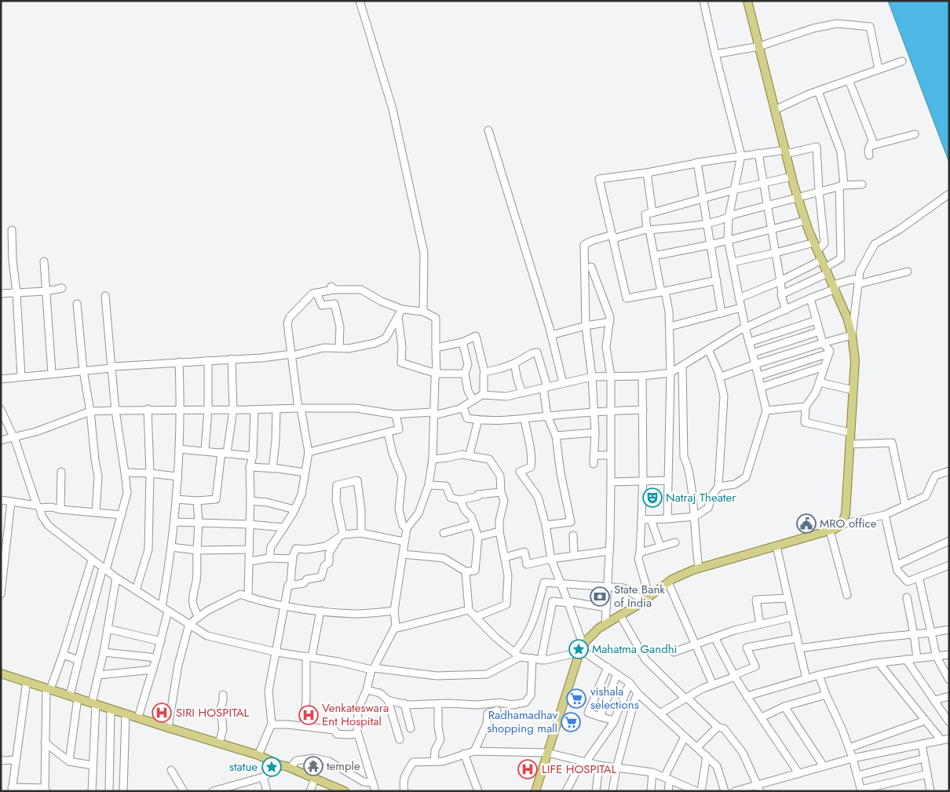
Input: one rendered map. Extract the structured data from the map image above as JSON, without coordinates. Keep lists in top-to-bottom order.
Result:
{
  "places": {
    "theatre": ["Natraj Theater"],
    "public building": ["MRO office"],
    "bank": ["State Bank of India"],
    "place": ["Mahatma Gandhi", "statue"],
    "supermarket": ["vishala selections", "Radhamadhav shopping mall"],
    "hospital": ["SIRI HOSPITAL", "Venkateswara Ent Hospital", "LIFE HOSPITAL"],
    "temple": ["temple"]
  }
}
